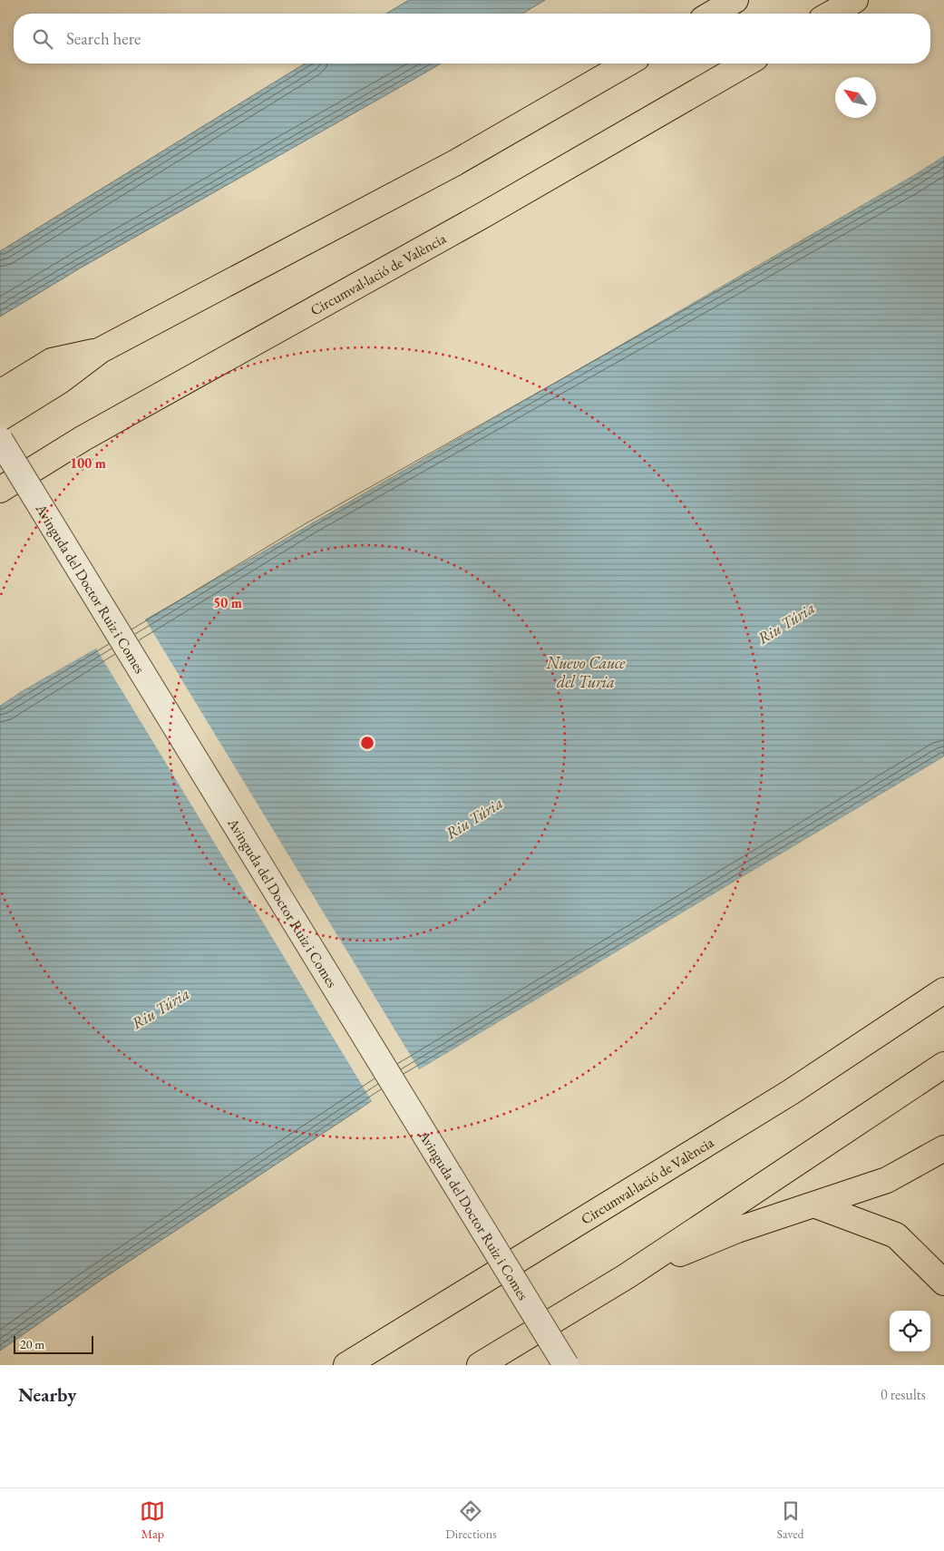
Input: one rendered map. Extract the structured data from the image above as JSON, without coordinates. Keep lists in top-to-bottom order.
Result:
{
  "streets": {
    "highway": ["Circumval·lació de València"],
    "street": ["Avinguda del Doctor Ruiz i Comes"]
  },
  "water": ["Riu Túria", "Nuevo Cauce del Turia"],
  "scale_bar": "20 m",
  "north": "top left",
  "page": {
    "search": "Search here",
    "scale": "20 m",
    "heading": ["Nearby", "0 results"],
    "nav": ["Map", "Directions", "Saved"]
  },
  "rings": ["100 m", "50 m"]
}
